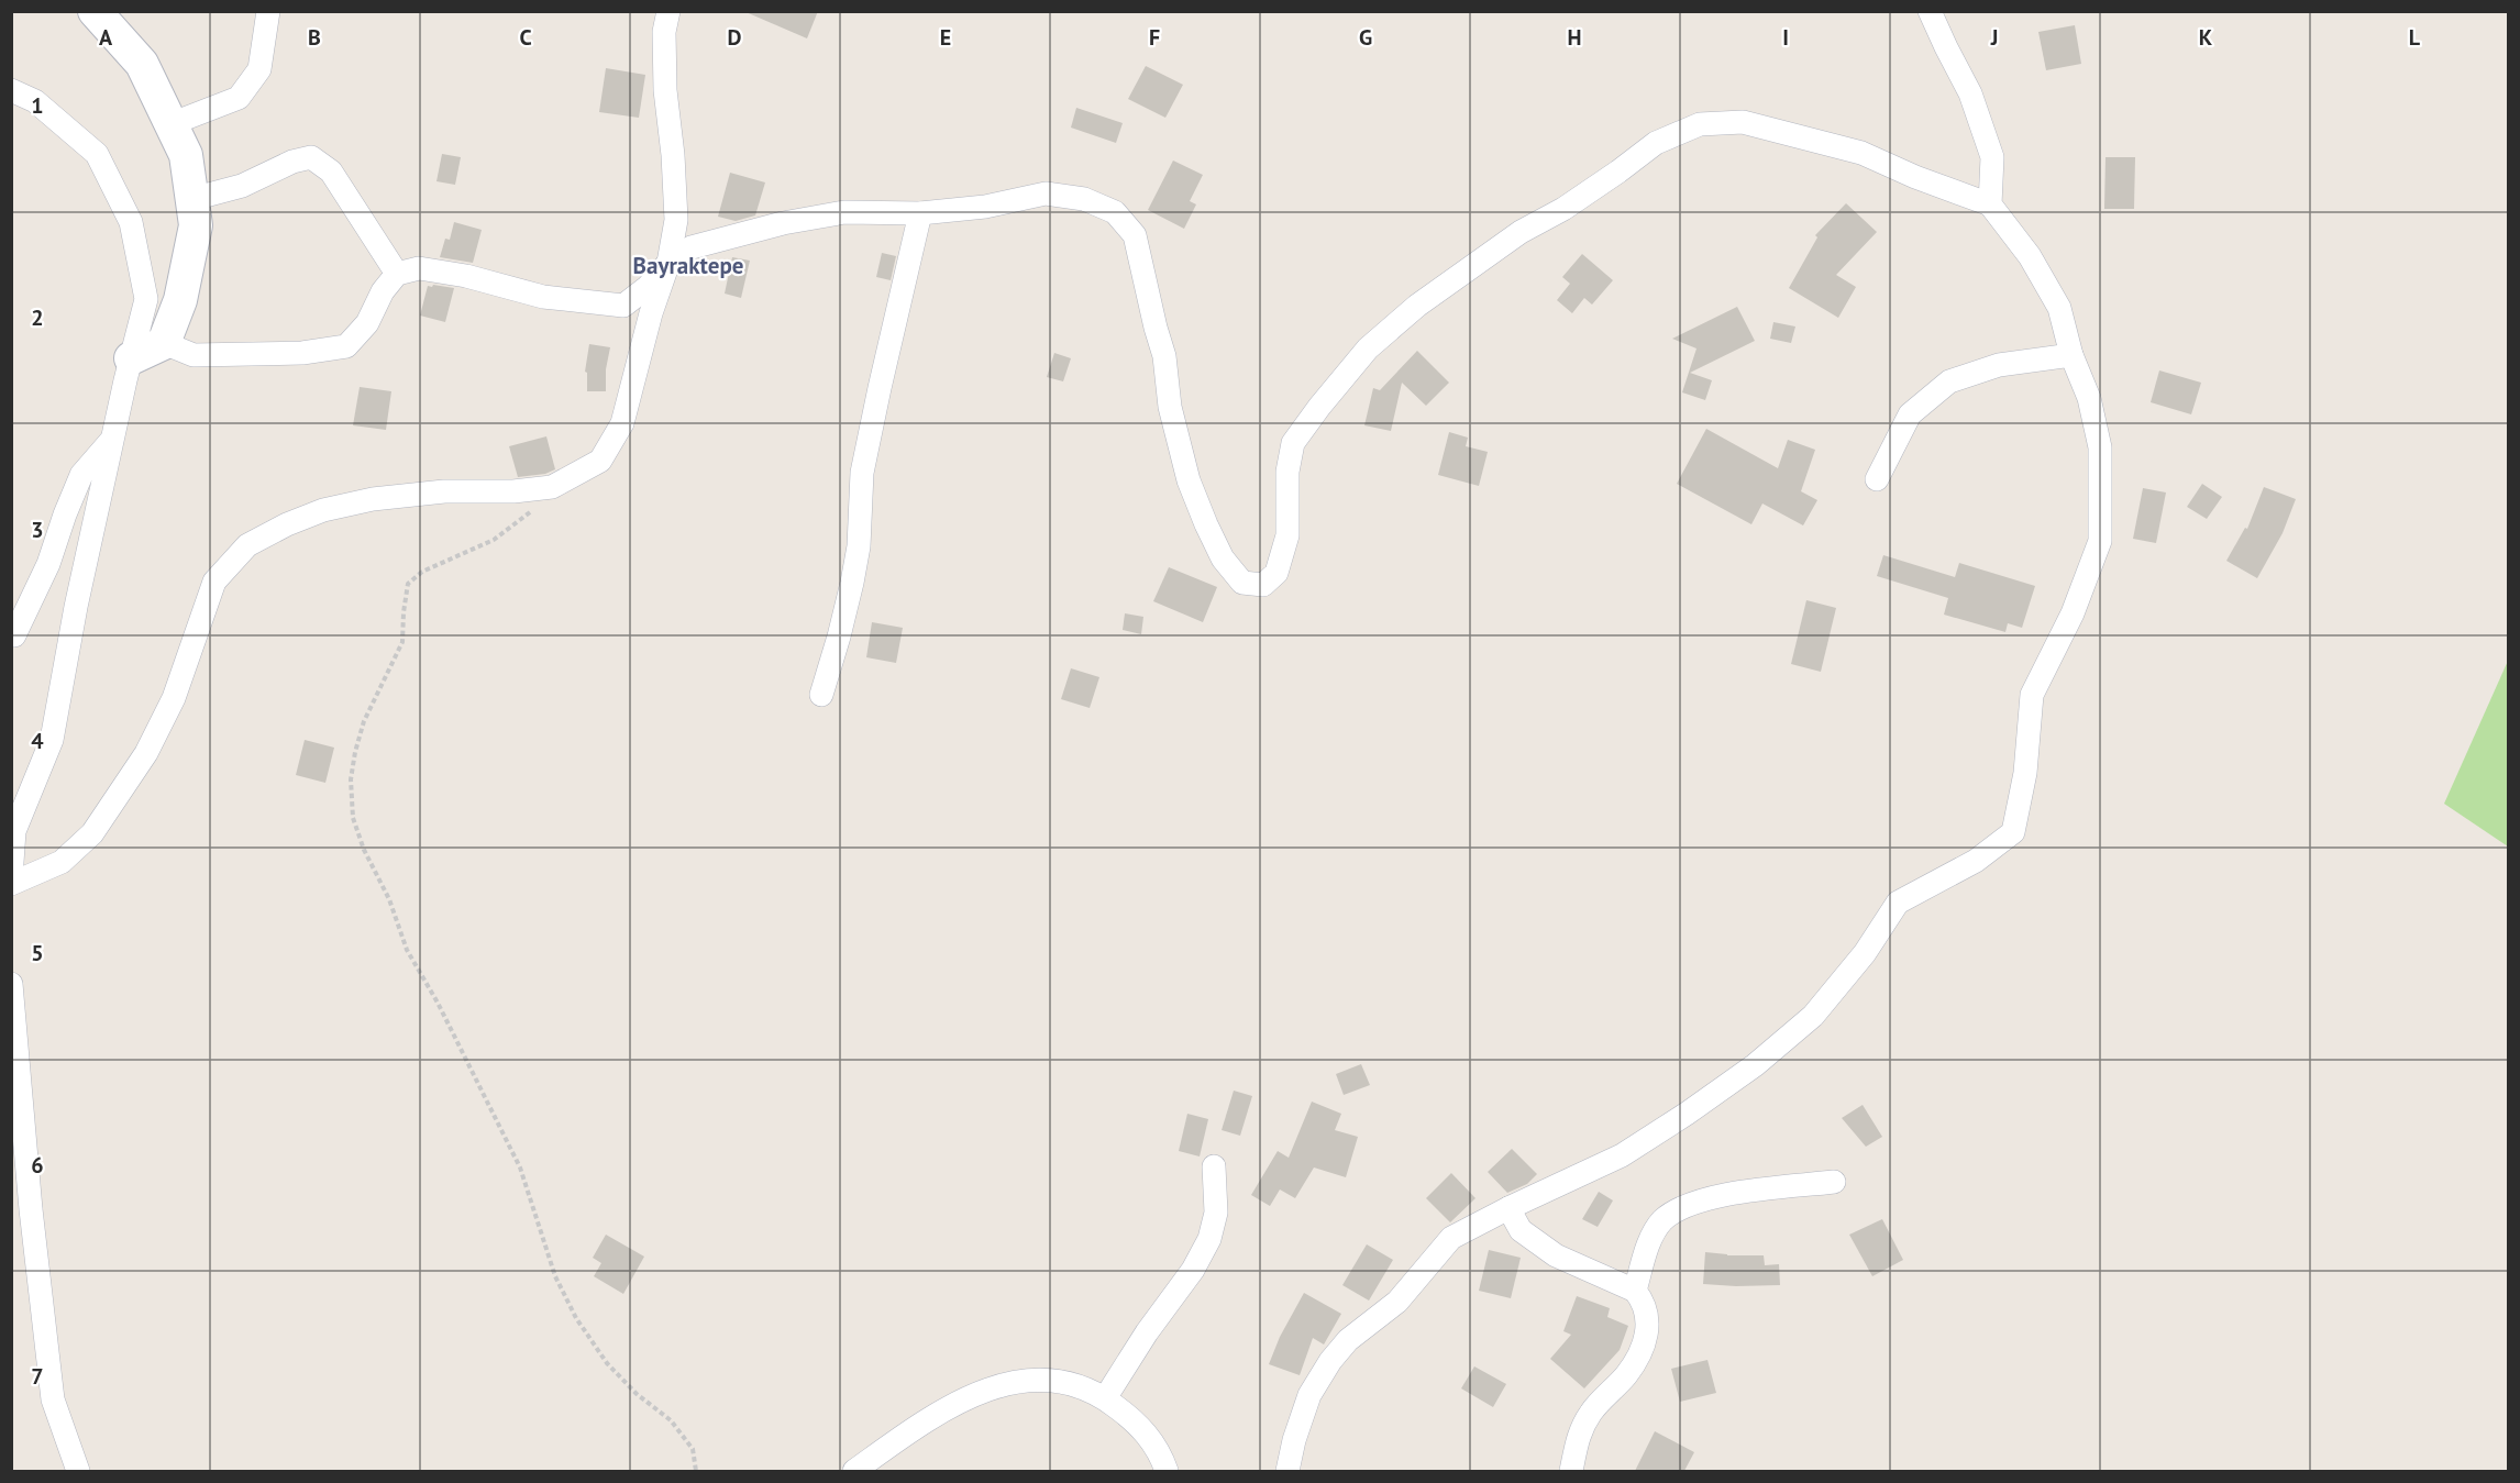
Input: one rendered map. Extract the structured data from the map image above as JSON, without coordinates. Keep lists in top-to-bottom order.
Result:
{
  "districts": ["Bayraktepe"],
  "grid": {
    "columns": [
      "A",
      "B",
      "C",
      "D",
      "E",
      "F",
      "G",
      "H",
      "I",
      "J",
      "K",
      "L"
    ],
    "rows": [
      "1",
      "2",
      "3",
      "4",
      "5",
      "6",
      "7"
    ]
  }
}
